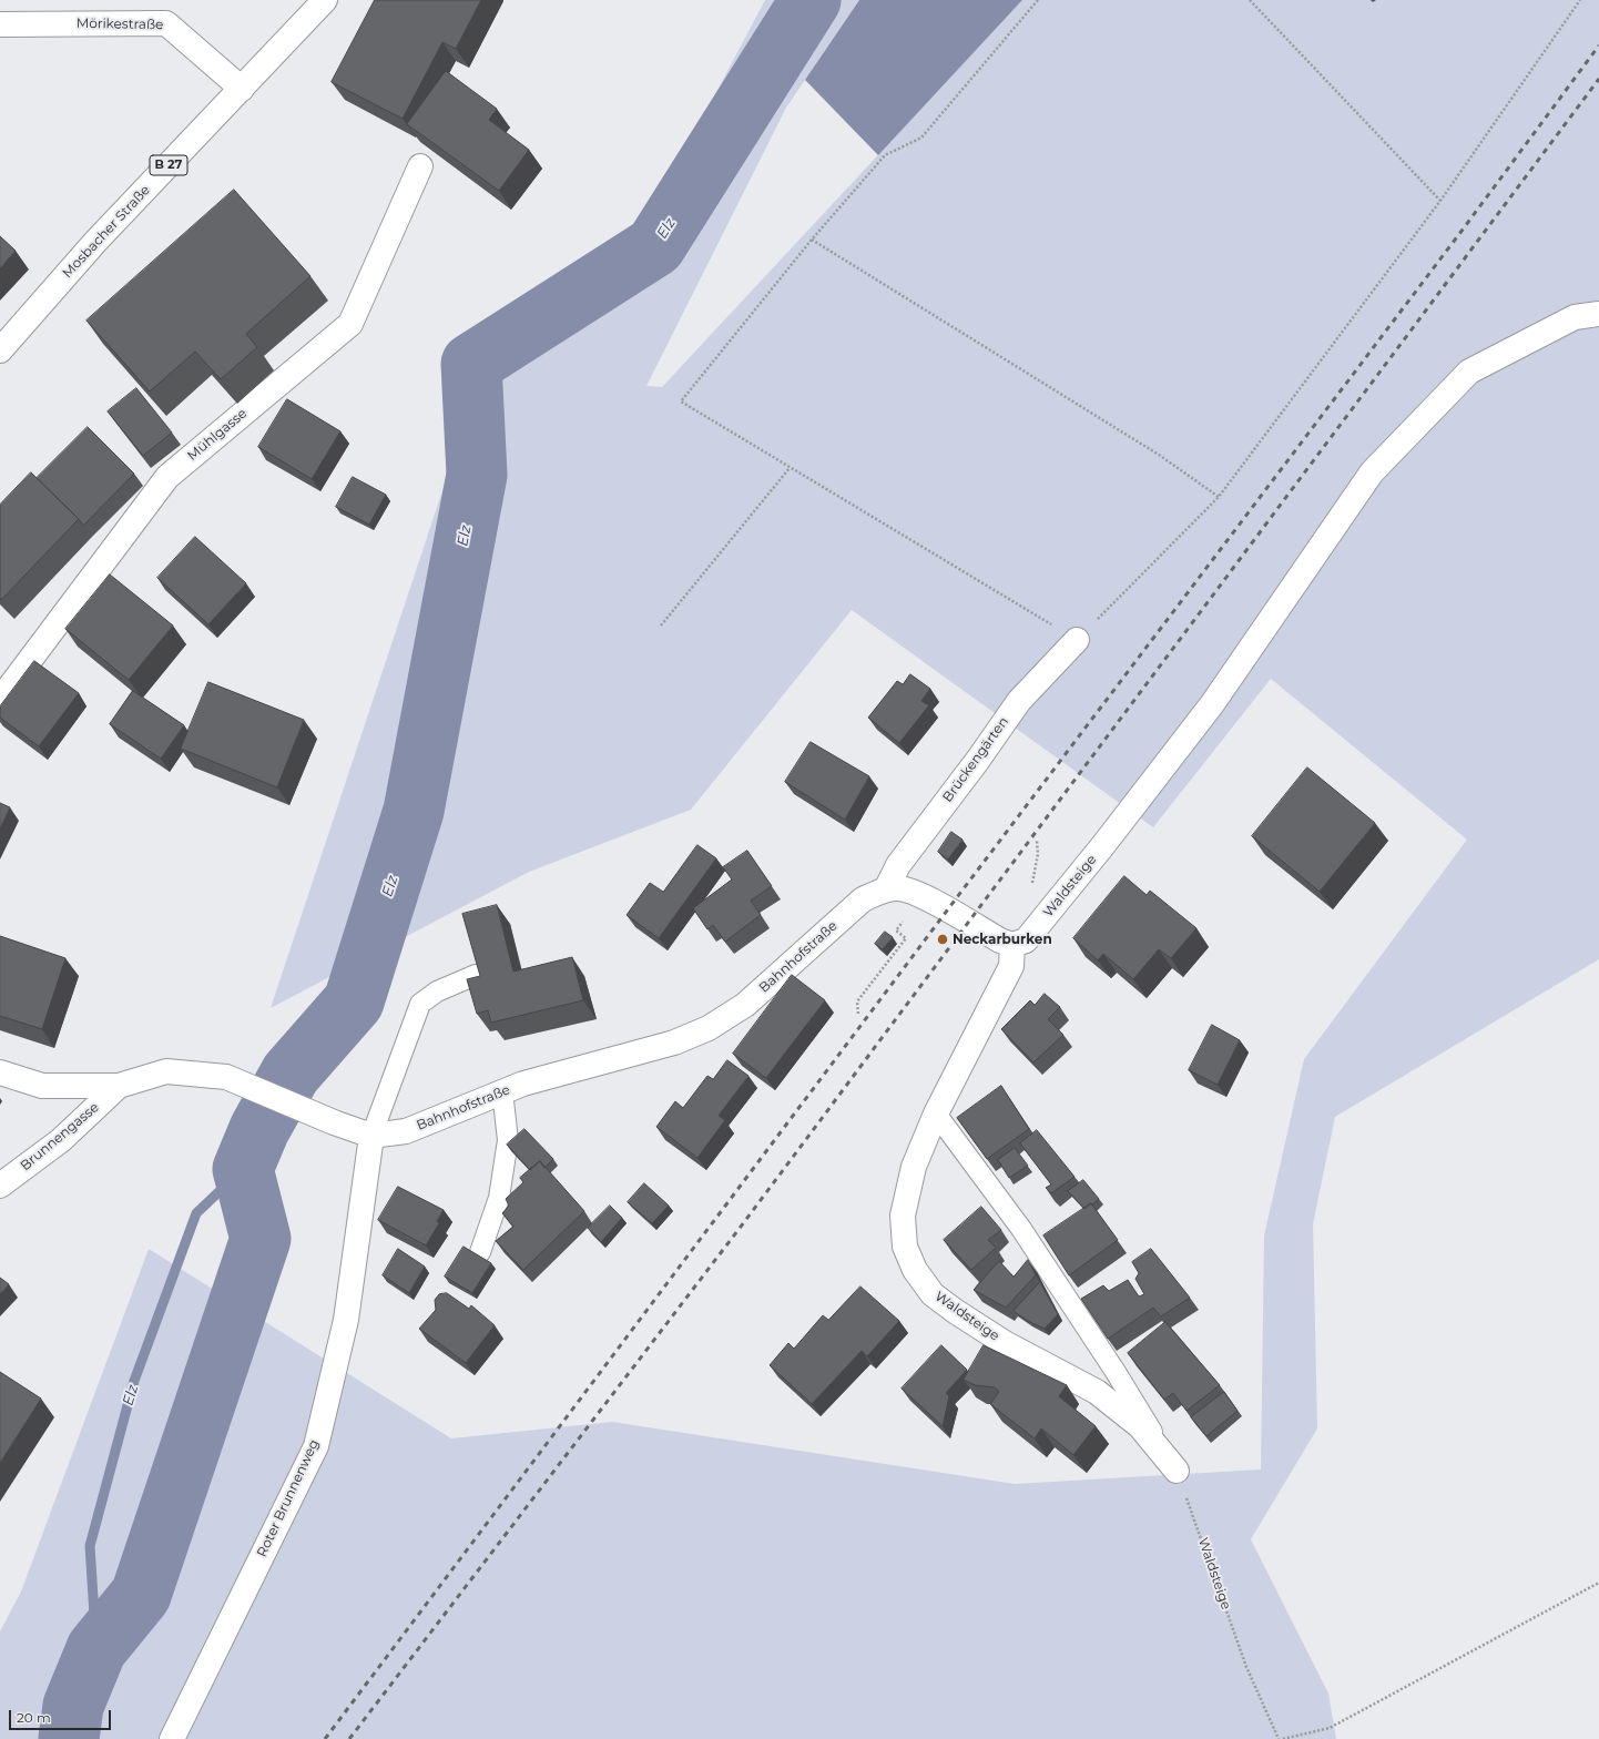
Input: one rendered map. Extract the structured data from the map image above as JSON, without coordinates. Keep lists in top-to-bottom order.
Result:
{
  "streets": {
    "street": [
      "Mörikestraße",
      "B 27",
      "Mosbacher Straße",
      "Mühlgasse",
      "Brückengärten",
      "Waldsteige",
      "Bahnhofstraße",
      "Brunnengasse",
      "Roter Brunnenweg"
    ]
  },
  "crossings": [
    ["Mörikestraße", "Mosbacher Straße"],
    ["Brückengärten", "Bahnhofstraße"],
    ["Bahnhofstraße", "Brunnengasse"],
    ["Bahnhofstraße", "Roter Brunnenweg"]
  ],
  "water": ["Elz"],
  "places": ["Neckarburken"],
  "scale_bar": "20 m"
}
